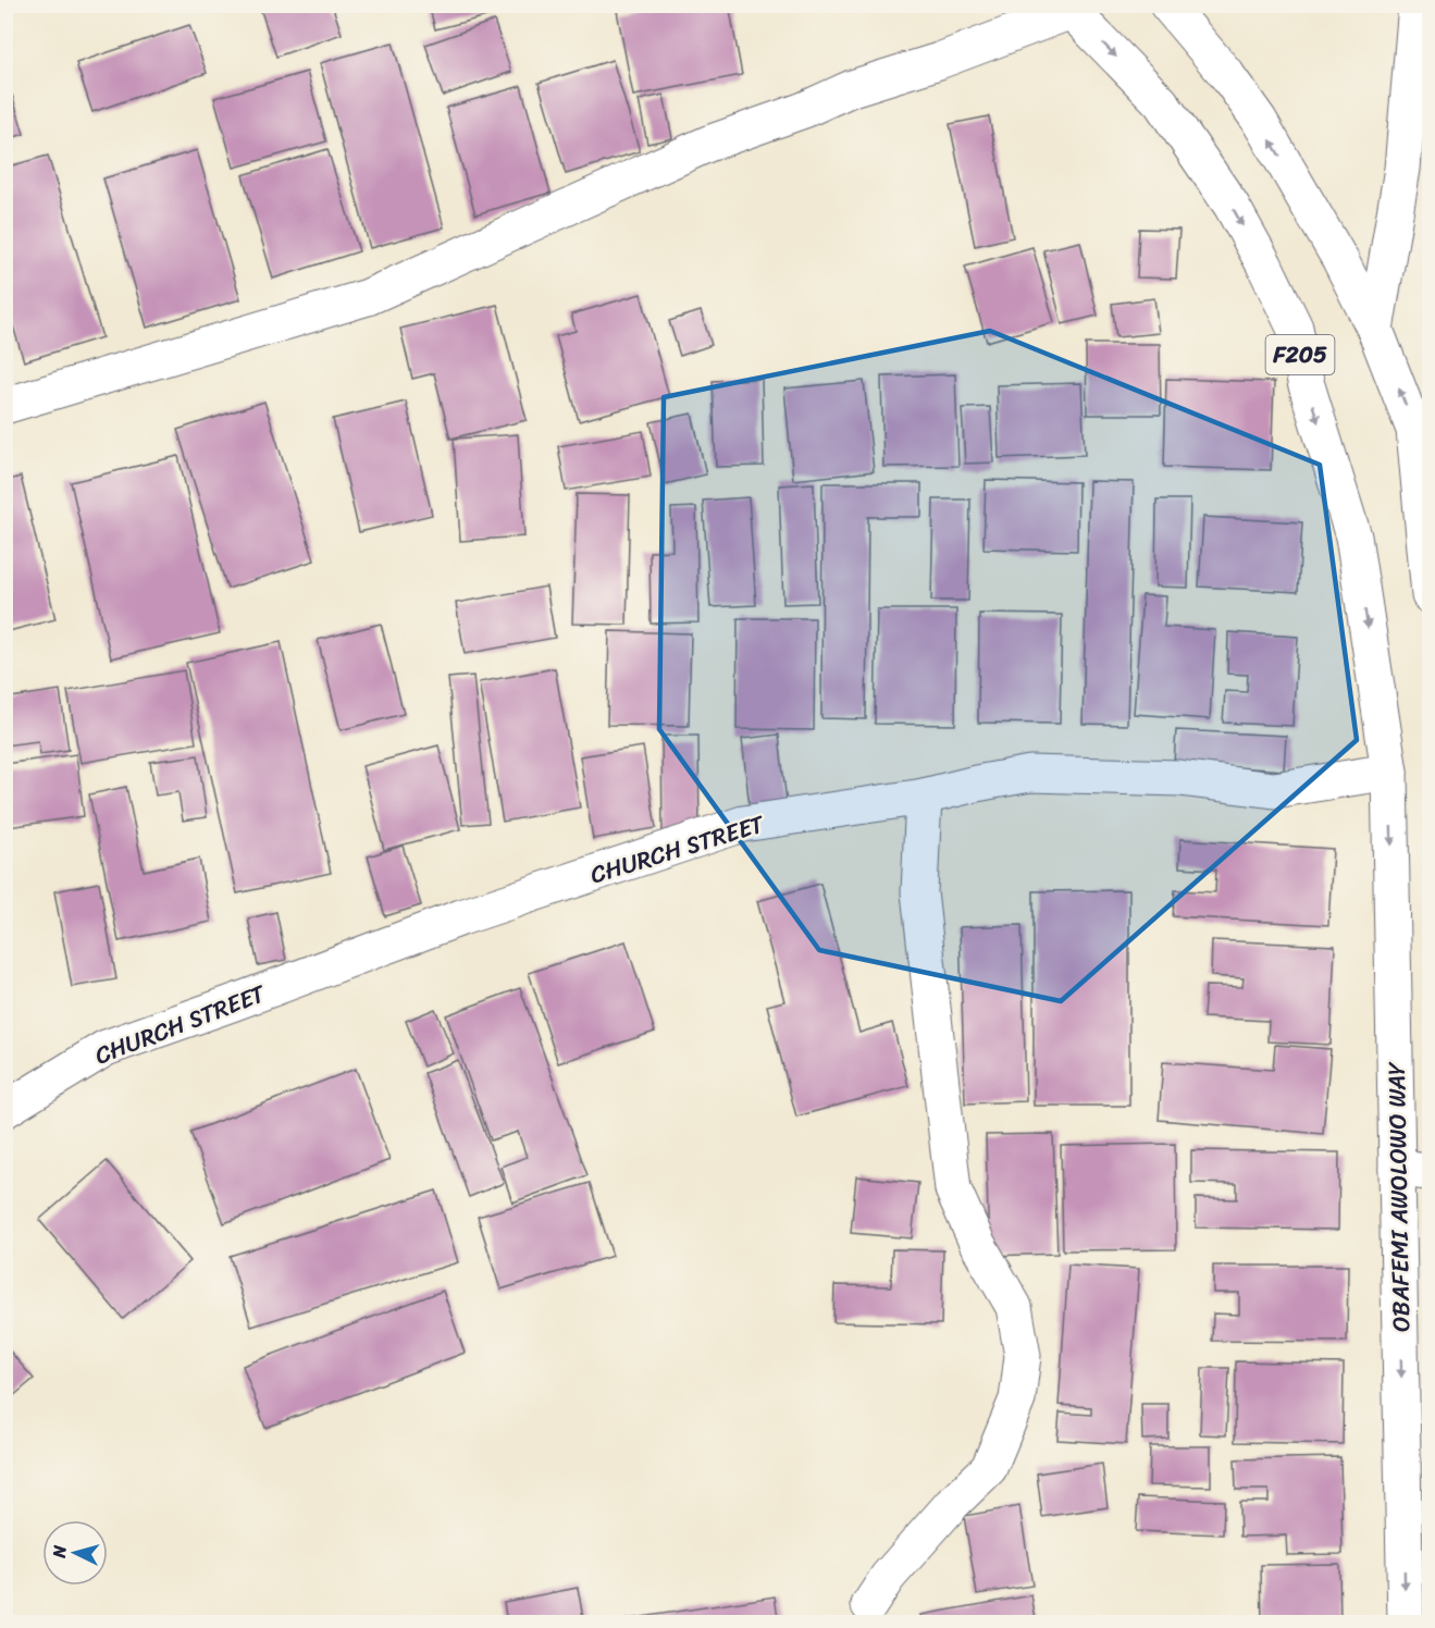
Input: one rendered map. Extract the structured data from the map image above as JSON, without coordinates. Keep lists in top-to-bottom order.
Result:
{
  "streets": {
    "street": ["F205", "CHURCH STREET", "OBAFEMI AWOLOWO WAY"]
  },
  "crossings": [
    ["F205", "CHURCH STREET"],
    ["F205", "OBAFEMI AWOLOWO WAY"],
    ["CHURCH STREET", "OBAFEMI AWOLOWO WAY"]
  ],
  "one_way": ["OBAFEMI AWOLOWO WAY"],
  "north": "left"
}
